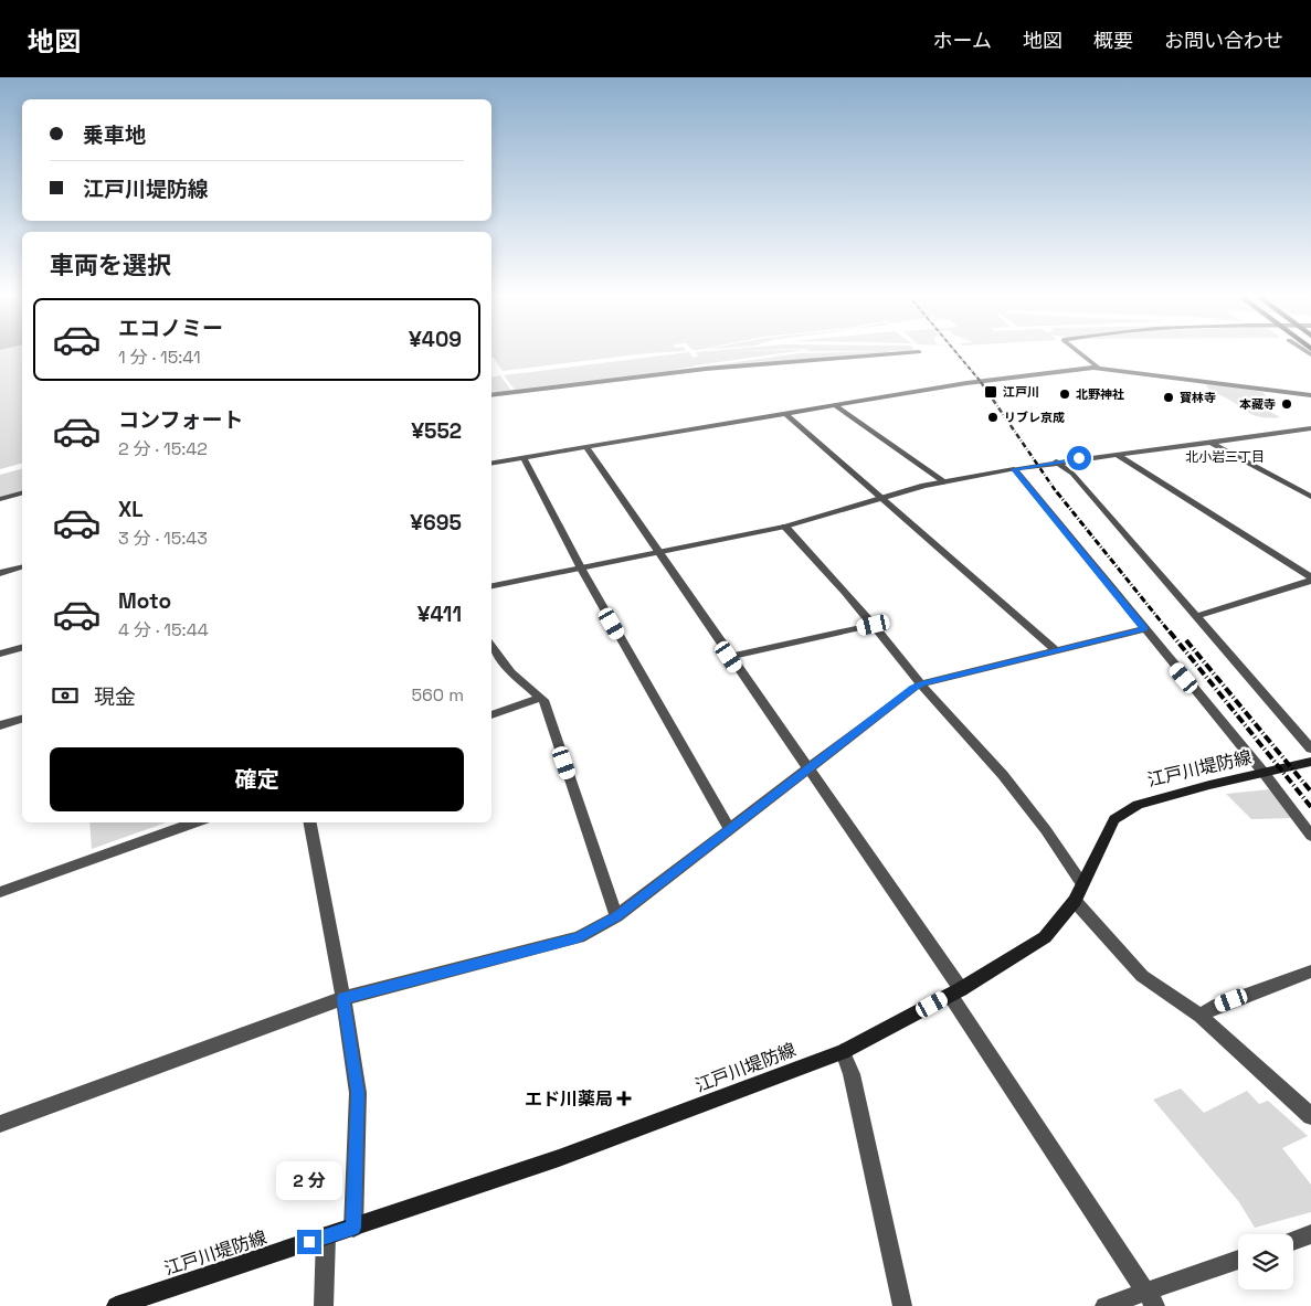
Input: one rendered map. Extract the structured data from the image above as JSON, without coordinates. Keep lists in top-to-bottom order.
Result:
{
  "streets": {
    "main road": ["江戸川堤防線"]
  },
  "districts": ["北小岩三丁目"],
  "places": {
    "transit": ["江戸川"],
    "other": [
      "北野神社",
      "寶林寺",
      "本藏寺",
      "リブレ京成"
    ],
    "health": ["エド川薬局"]
  },
  "page": {
    "header": "地図",
    "nav": [
      "ホーム",
      "地図",
      "概要",
      "お問い合わせ"
    ],
    "banner": ["乗車地", "江戸川堤防線"],
    "heading": "車両を選択",
    "list": [
      {
        "name": "エコノミー",
        "note": "1 分 · 15:41",
        "value": "¥409"
      },
      {
        "name": "コンフォート",
        "note": "2 分 · 15:42",
        "value": "¥552"
      },
      {
        "name": "XL",
        "note": "3 分 · 15:43",
        "value": "¥695"
      },
      {
        "name": "Moto",
        "note": "4 分 · 15:44",
        "value": "¥411"
      }
    ],
    "pay": ["現金", "560 m"],
    "buttons": "確定",
    "bubble": "2 分"
  }
}
